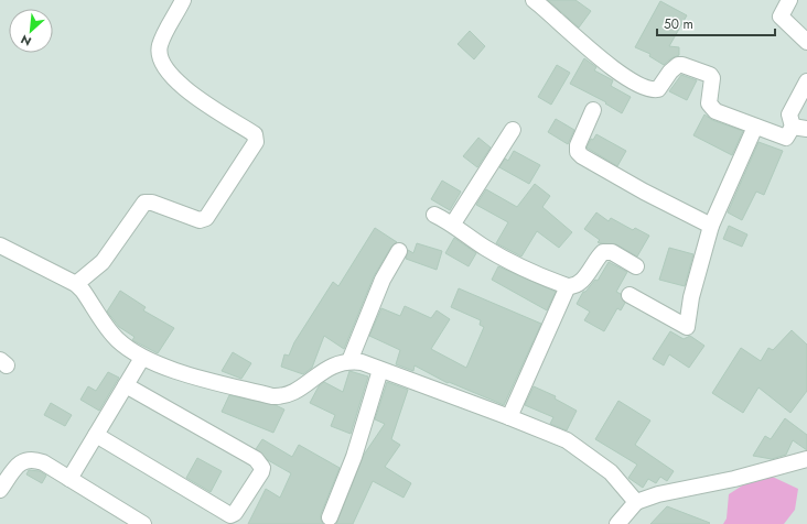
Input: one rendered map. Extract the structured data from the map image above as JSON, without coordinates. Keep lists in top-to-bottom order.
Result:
{
  "scale_bar": "50 m",
  "north": "bottom left"
}
